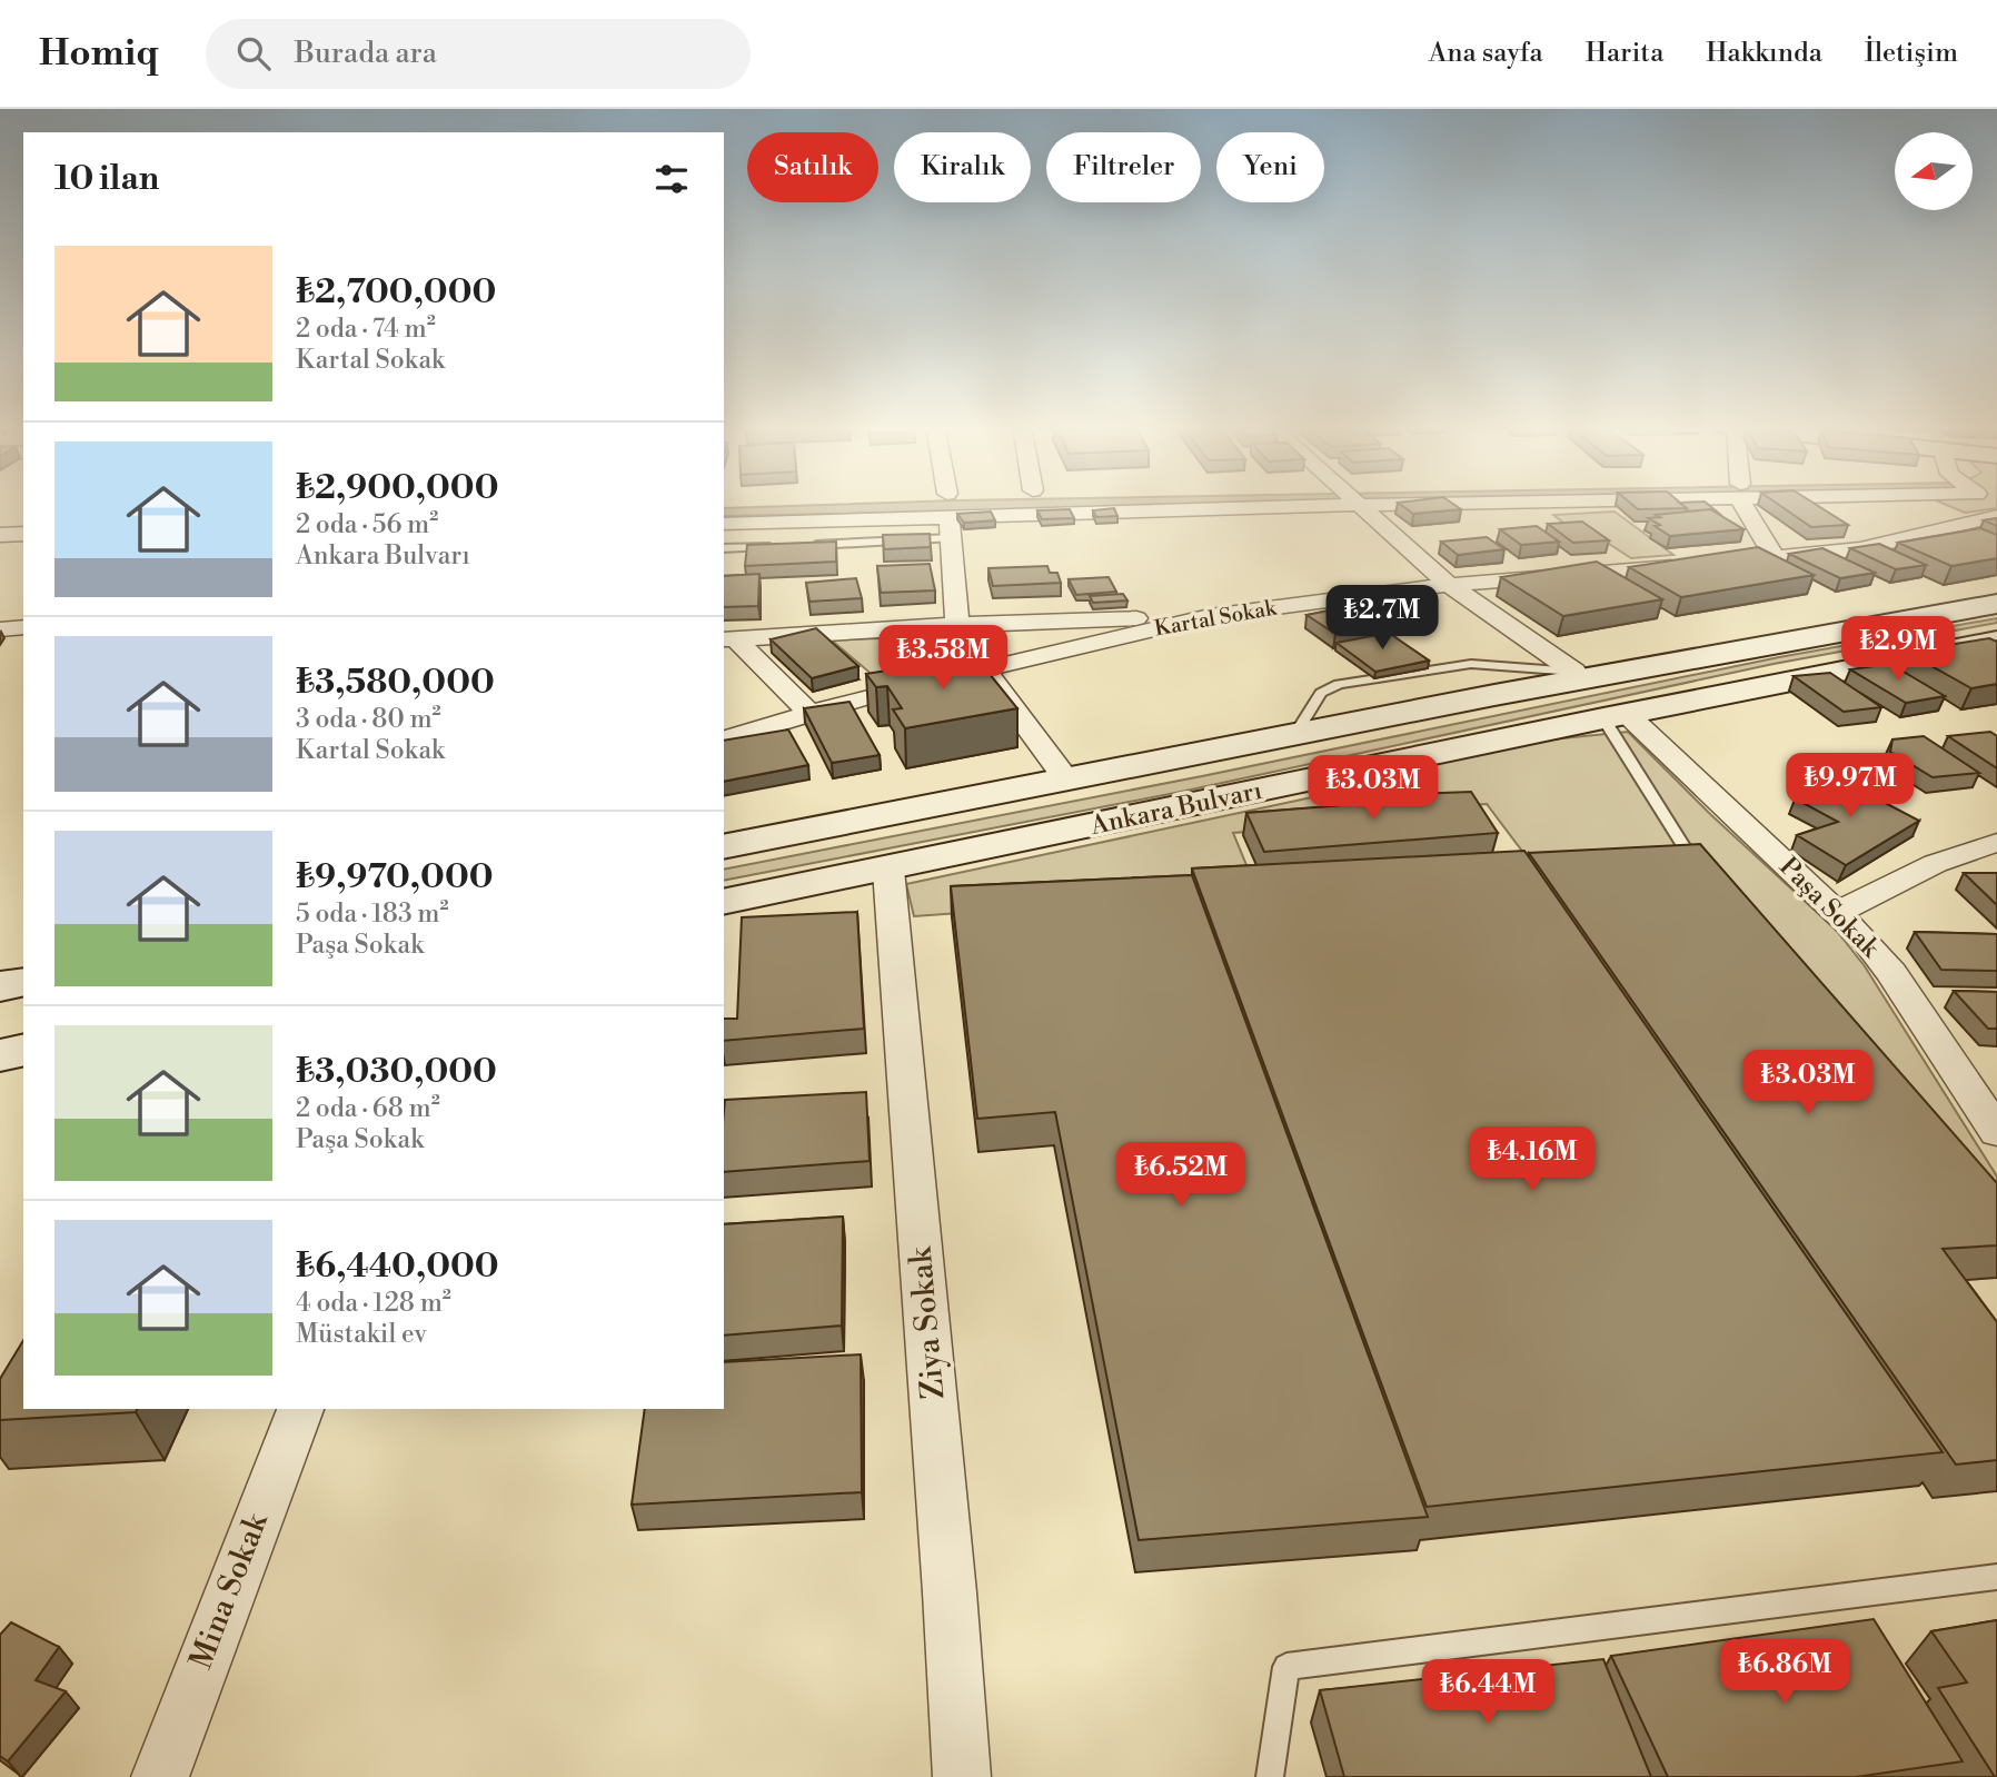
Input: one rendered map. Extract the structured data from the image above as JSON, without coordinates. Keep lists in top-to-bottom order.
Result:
{
  "streets": {
    "main road": ["Ankara Bulvarı"],
    "street": [
      "Kartal Sokak",
      "Paşa Sokak",
      "Ziya Sokak",
      "Mina Sokak"
    ]
  },
  "crossings": [
    ["Ankara Bulvarı", "Paşa Sokak"],
    ["Ankara Bulvarı", "Ziya Sokak"]
  ],
  "north": "left",
  "page": {
    "header": "Homiq",
    "search": "Burada ara",
    "nav": [
      "Ana sayfa",
      "Harita",
      "Hakkında",
      "İletişim"
    ],
    "chip": [
      "Satılık",
      "Kiralık",
      "Filtreler",
      "Yeni"
    ],
    "heading": "10 ilan",
    "list": [
      {
        "name": "₺2,700,000",
        "note": "2 oda · 74 m² · Kartal Sokak"
      },
      {
        "name": "₺2,900,000",
        "note": "2 oda · 56 m² · Ankara Bulvarı"
      },
      {
        "name": "₺3,580,000",
        "note": "3 oda · 80 m² · Kartal Sokak"
      },
      {
        "name": "₺9,970,000",
        "note": "5 oda · 183 m² · Paşa Sokak"
      },
      {
        "name": "₺3,030,000",
        "note": "2 oda · 68 m² · Paşa Sokak"
      },
      {
        "name": "₺6,440,000",
        "note": "4 oda · 128 m² · Müstakil ev"
      }
    ],
    "price": [
      "₺2.7M",
      "₺2.9M",
      "₺3.58M",
      "₺9.97M",
      "₺3.03M",
      "₺3.03M",
      "₺4.16M",
      "₺6.52M",
      "₺6.86M",
      "₺6.44M"
    ]
  }
}
